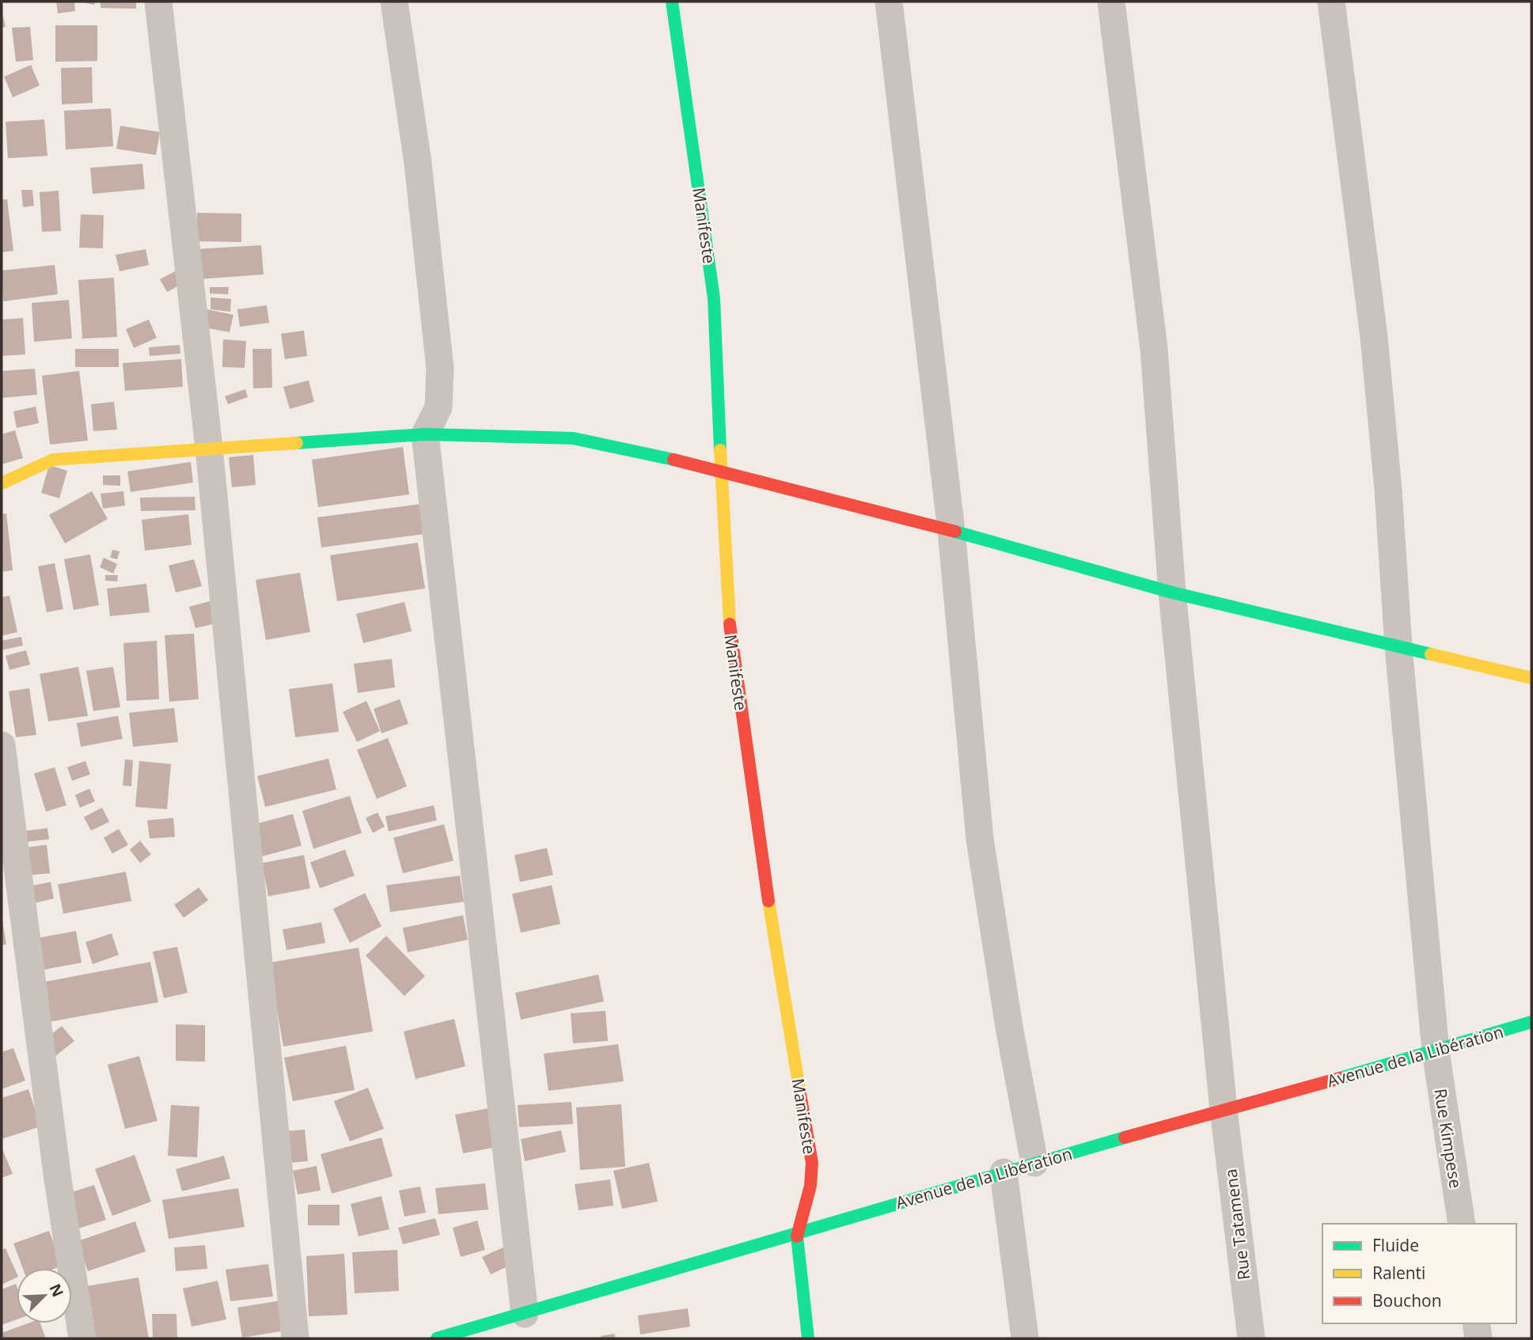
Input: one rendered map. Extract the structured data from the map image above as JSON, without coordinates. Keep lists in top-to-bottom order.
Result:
{
  "streets": {
    "main road": ["Manifeste", "Avenue de la Libération"],
    "street": ["Rue Kimpese", "Rue Tatamena"]
  },
  "crossings": [
    ["Manifeste", "Avenue de la Libération"],
    ["Avenue de la Libération", "Rue Kimpese"],
    ["Avenue de la Libération", "Rue Tatamena"]
  ],
  "legend": ["Fluide", "Ralenti", "Bouchon"],
  "north": "top right"
}
